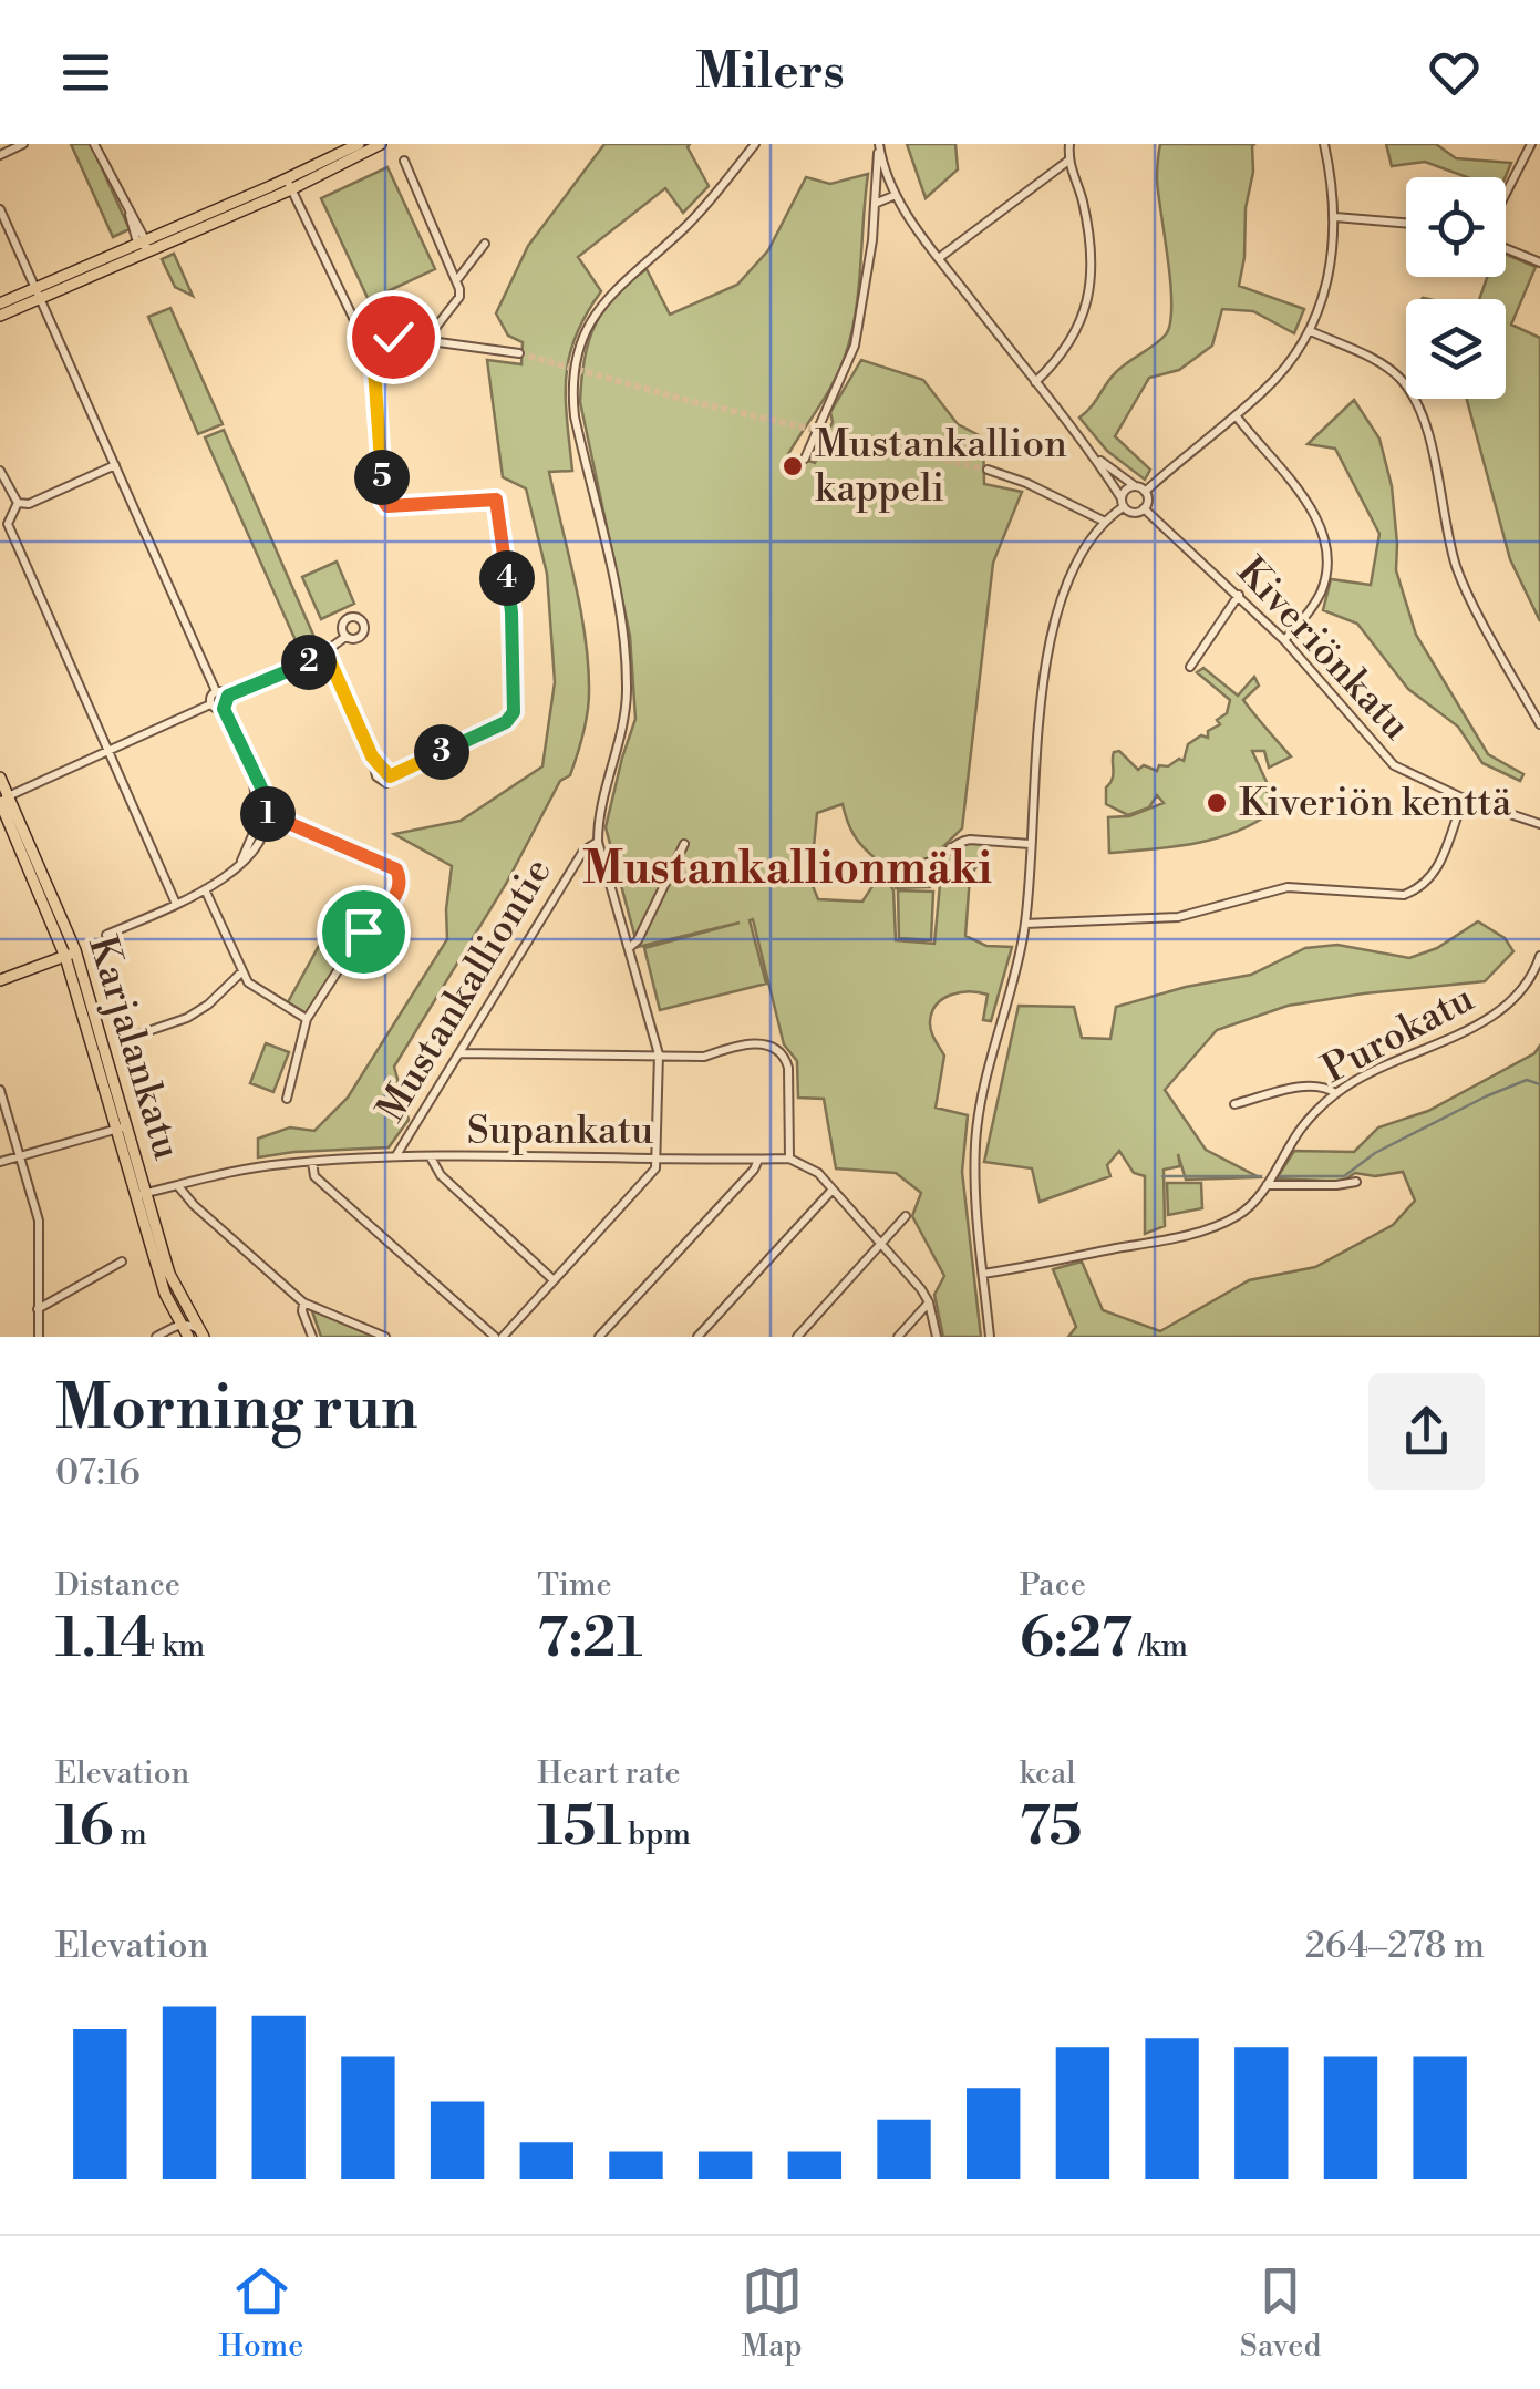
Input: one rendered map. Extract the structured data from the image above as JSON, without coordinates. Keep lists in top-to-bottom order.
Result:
{
  "streets": {
    "main road": ["Karjalankatu"],
    "street": [
      "Kiveriönkatu",
      "Mustankalliontie",
      "Purokatu",
      "Supankatu"
    ]
  },
  "crossings": [
    ["Mustankalliontie", "Supankatu"],
    ["Karjalankatu", "Supankatu"]
  ],
  "districts": ["Mustankallionmäki"],
  "places": ["Mustankallion kappeli", "Kiveriön kenttä"],
  "page": {
    "header": "Milers",
    "pins": [
      "5",
      "4",
      "2",
      "3",
      "1"
    ],
    "heading": ["Morning run", "07:16"],
    "stats": [
      ["Distance", "1.14 km"],
      ["Time", "7:21"],
      ["Pace", "6:27 /km"],
      ["Elevation", "16 m"],
      ["Heart rate", "151 bpm"],
      ["kcal", "75"]
    ],
    "chart": ["Elevation", "264–278 m"],
    "tabs": ["Home", "Map", "Saved"]
  }
}
